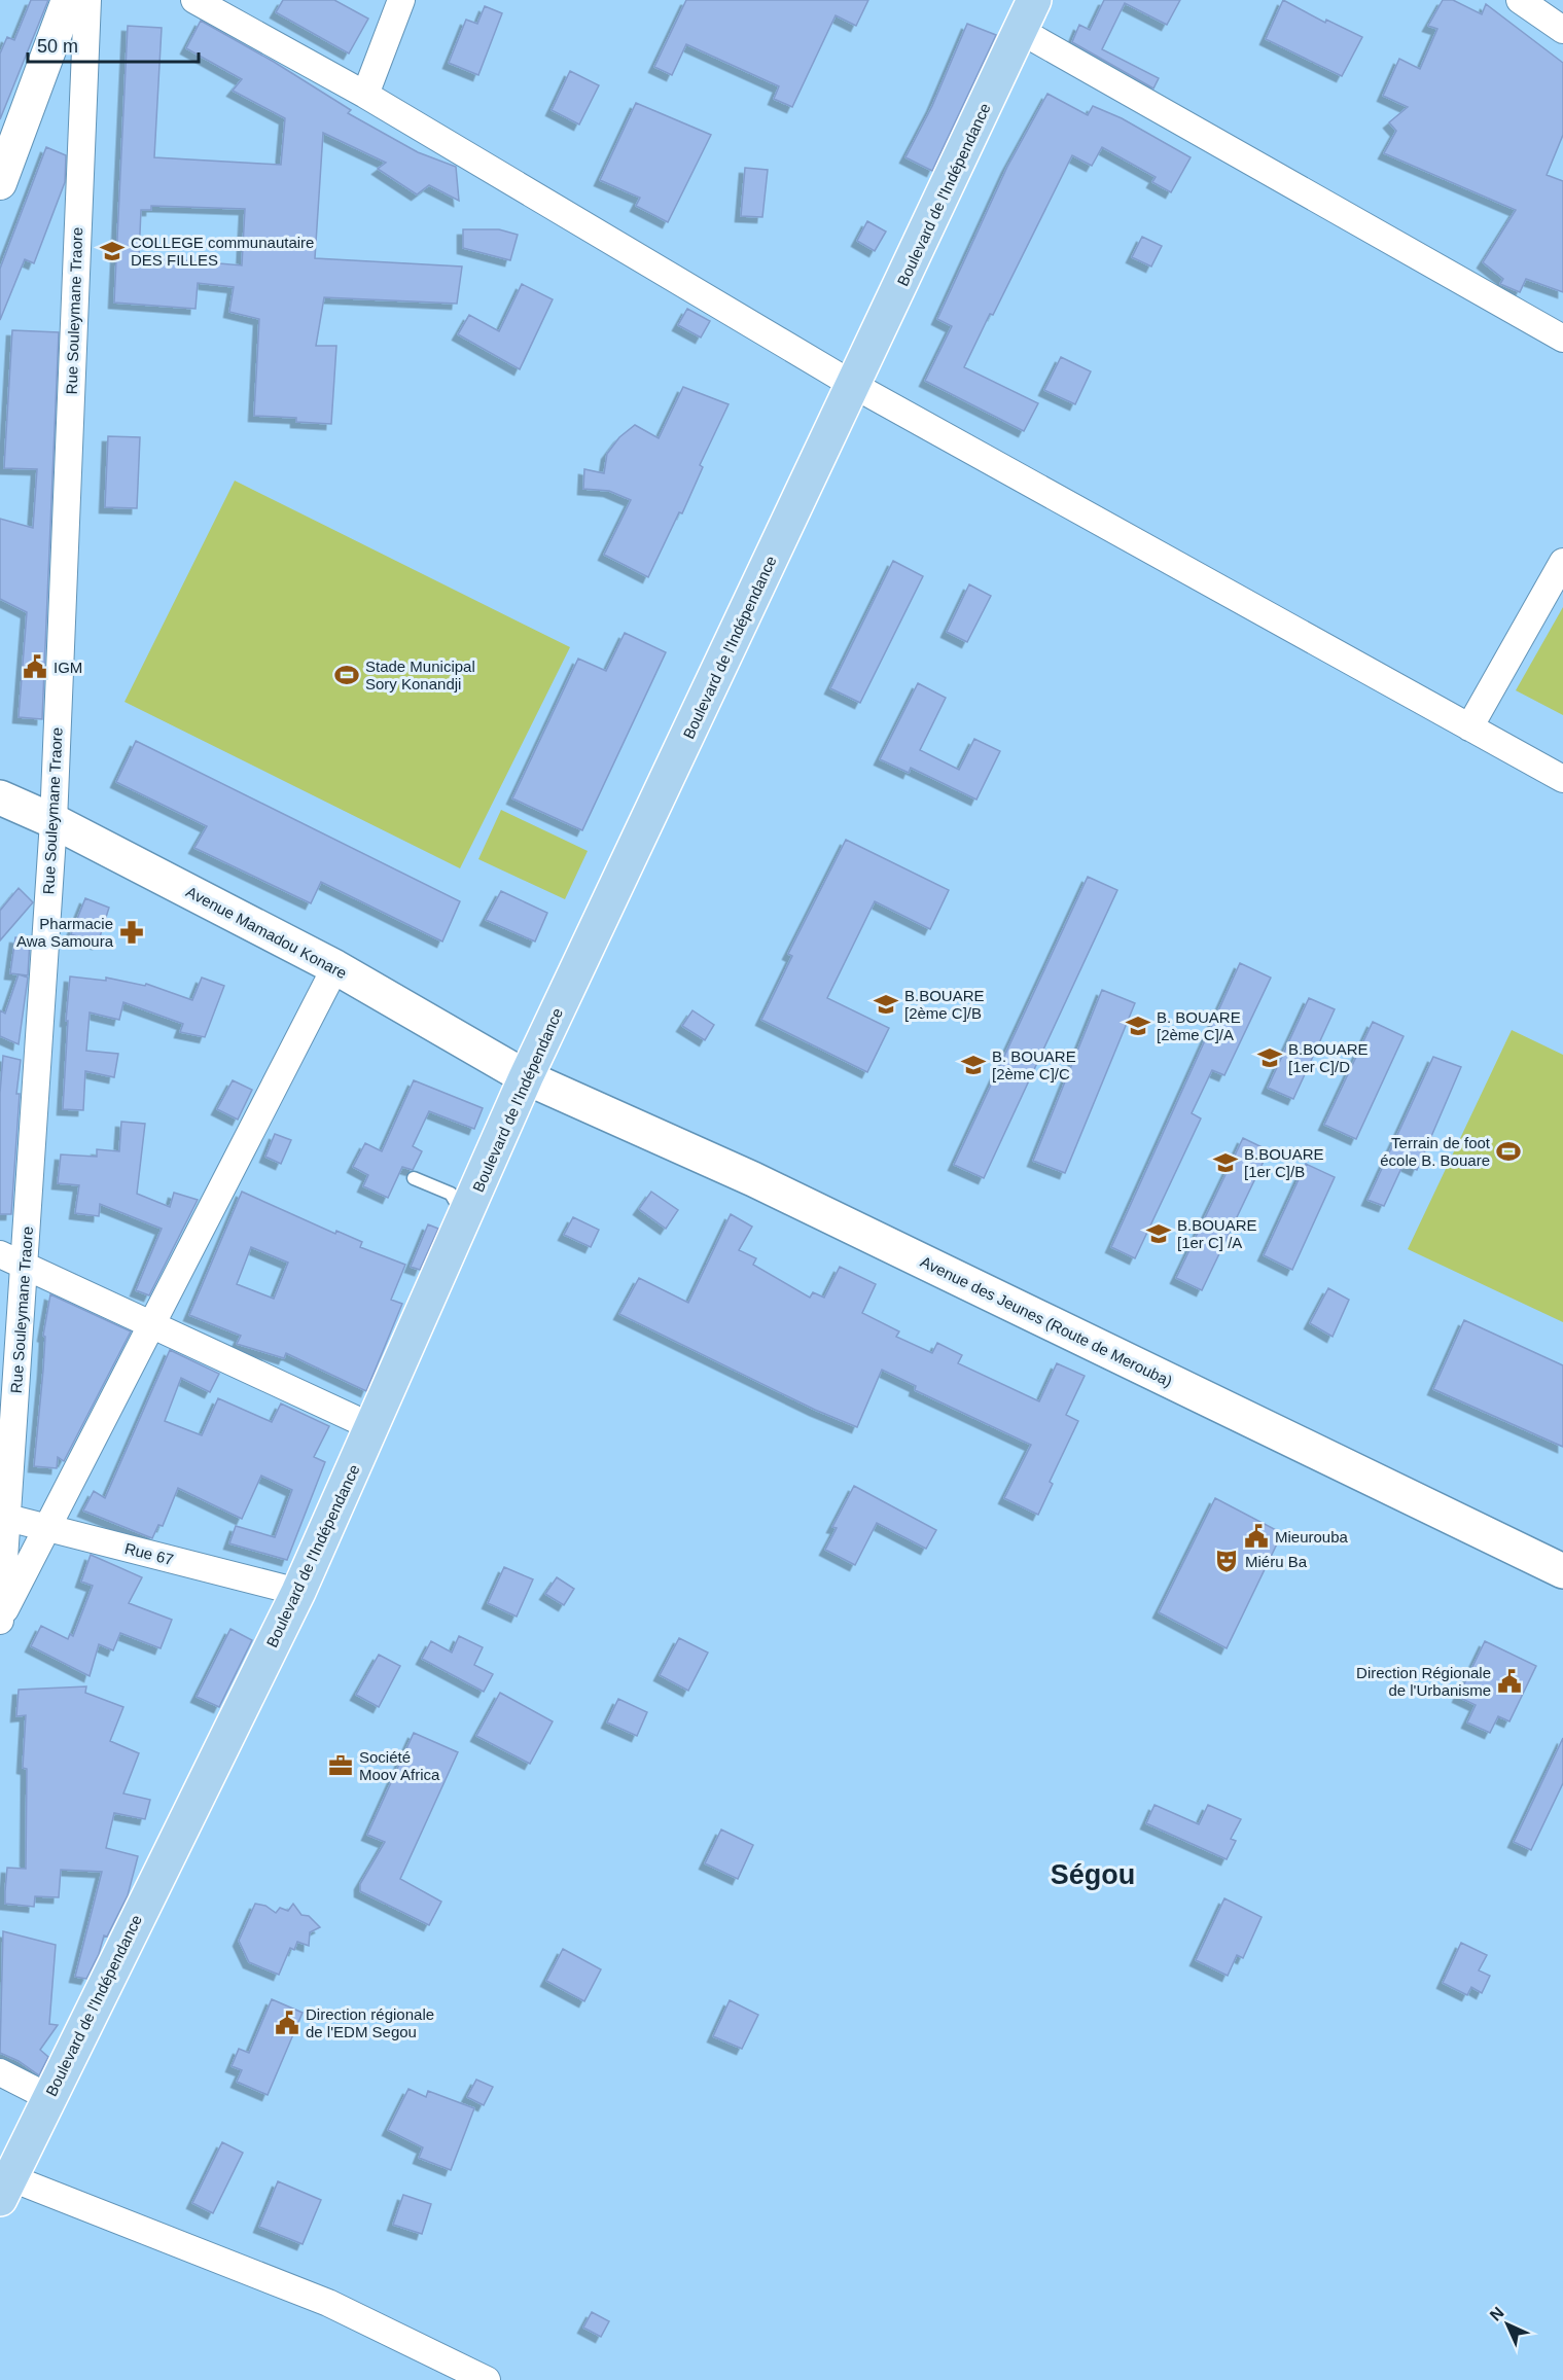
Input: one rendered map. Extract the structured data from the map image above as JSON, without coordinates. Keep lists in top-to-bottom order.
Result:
{
  "streets": {
    "highway": ["Boulevard de l'Indépendance"],
    "main road": ["Avenue Mamadou Konare", "Avenue des Jeunes (Route de Merouba)"],
    "street": ["Rue Souleymane Traore", "Rue 67"]
  },
  "crossings": [
    ["Boulevard de l'Indépendance", "Avenue Mamadou Konare"],
    ["Boulevard de l'Indépendance", "Avenue des Jeunes (Route de Merouba)"],
    ["Boulevard de l'Indépendance", "Rue 67"],
    ["Rue Souleymane Traore", "Avenue Mamadou Konare"],
    ["Rue Souleymane Traore", "Rue 67"],
    ["Avenue Mamadou Konare", "Avenue des Jeunes (Route de Merouba)"]
  ],
  "districts": ["Ségou"],
  "places": {
    "school or university": [
      "COLLEGE communautaire DES FILLES",
      "B.BOUARE [2ème C]/B",
      "B. BOUARE [2ème C]/A",
      "B.BOUARE [1er C]/D",
      "B. BOUARE [2ème C]/C",
      "B.BOUARE [1er C]/B",
      "B.BOUARE [1er C] /A"
    ],
    "public building": [
      "IGM",
      "Mieurouba",
      "Direction Régionale de l'Urbanisme",
      "Direction régionale de l'EDM Segou"
    ],
    "sports": ["Stade Municipal Sory Konandji", "Terrain de foot école B. Bouare"],
    "pharmacy": ["Pharmacie Awa Samoura"],
    "theatre": ["Miéru Ba"],
    "office": ["Société Moov Africa"]
  },
  "scale_bar": "50 m",
  "north": "top left"
}
